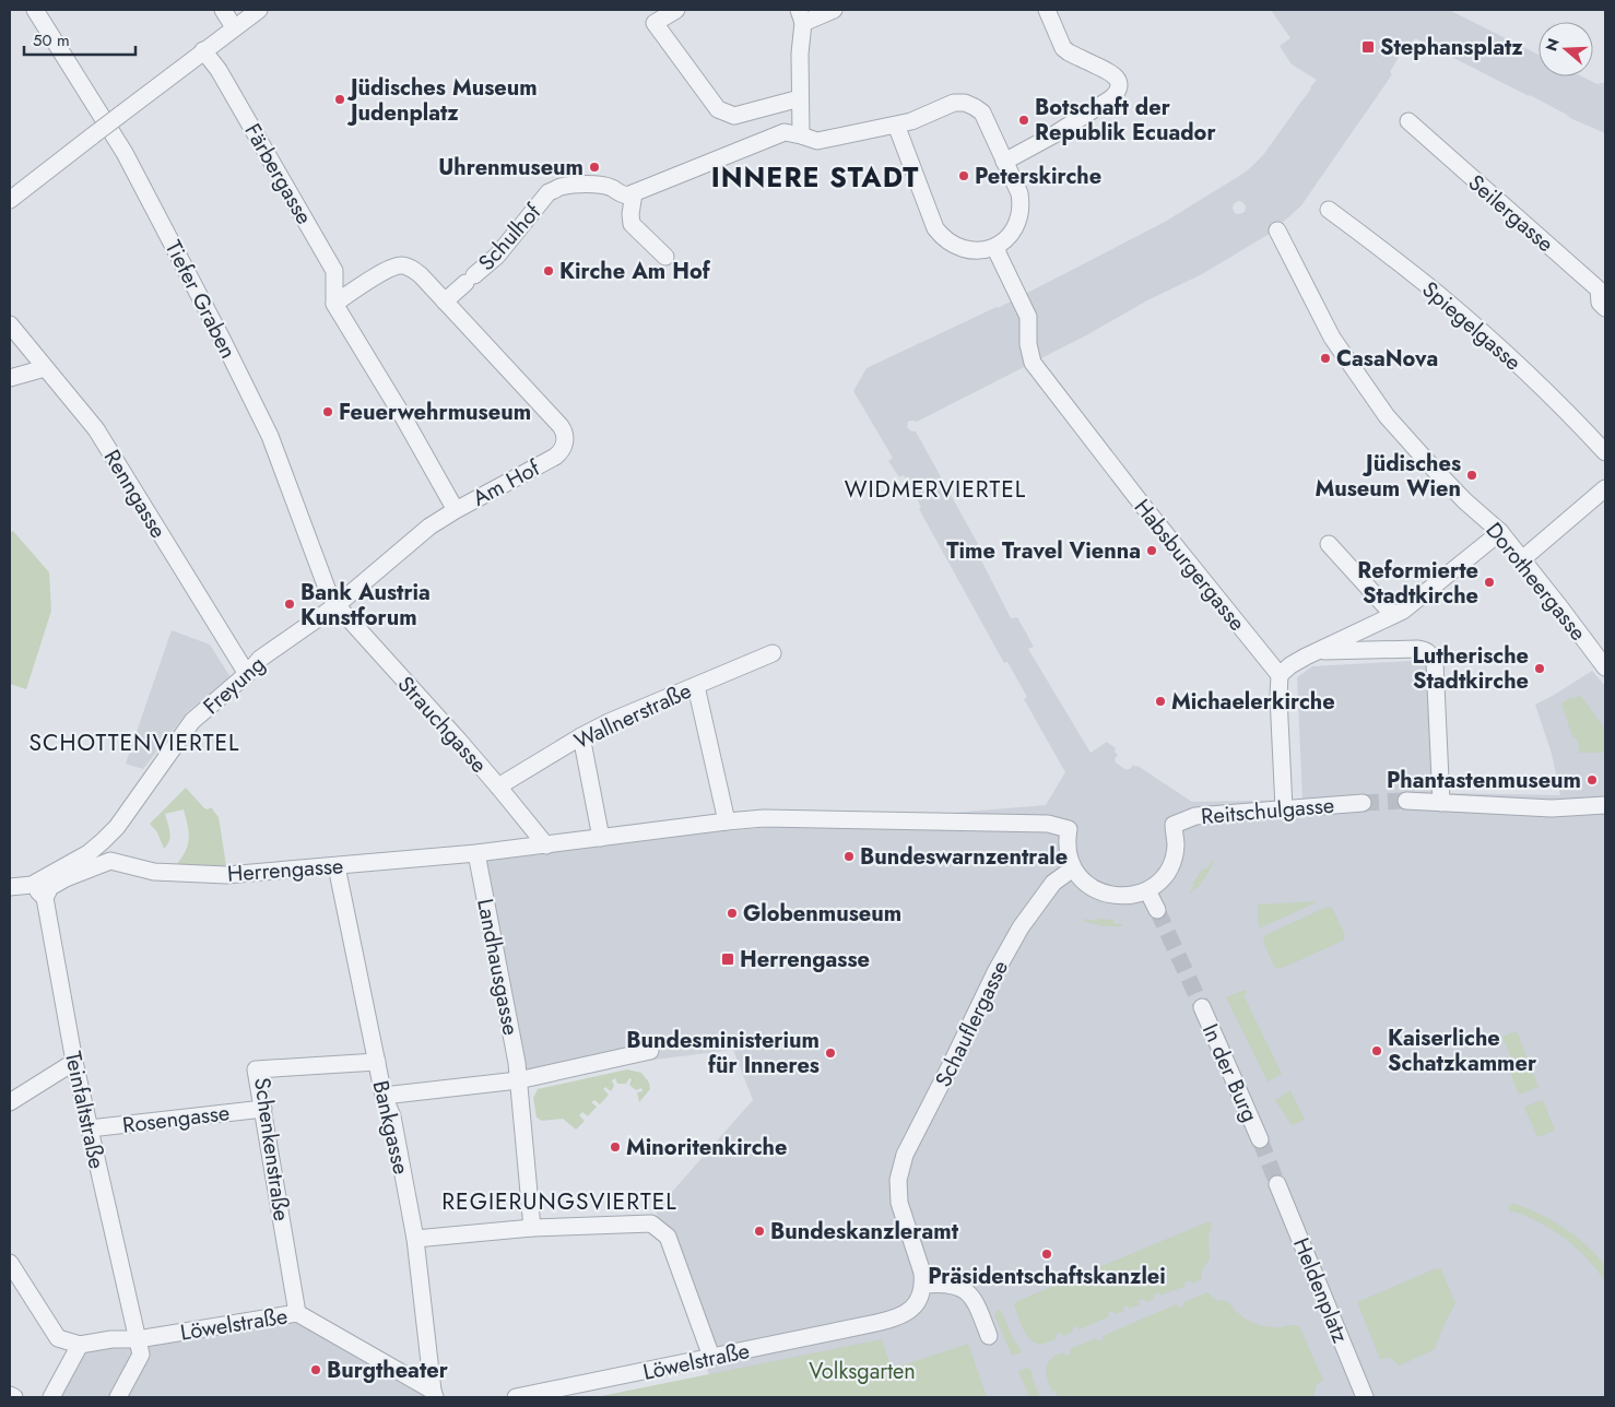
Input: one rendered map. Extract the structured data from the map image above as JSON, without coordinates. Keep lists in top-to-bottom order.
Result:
{
  "streets": {
    "street": [
      "Färbergasse",
      "Seilergasse",
      "Schulhof",
      "Tiefer Graben",
      "Spiegelgasse",
      "Am Hof",
      "Renngasse",
      "Habsburgergasse",
      "Dorotheergasse",
      "Freyung",
      "Wallnerstraße",
      "Strauchgasse",
      "Reitschulgasse",
      "Herrengasse",
      "Landhausgasse",
      "Schauflergasse",
      "In der Burg",
      "Teinfaltstraße",
      "Rosengasse",
      "Bankgasse",
      "Schenkenstraße",
      "Heldenplatz",
      "Löwelstraße"
    ]
  },
  "crossings": [
    ["Färbergasse", "Am Hof"],
    ["Schulhof", "Am Hof"],
    ["Tiefer Graben", "Freyung"],
    ["Tiefer Graben", "Strauchgasse"],
    ["Am Hof", "Freyung"],
    ["Renngasse", "Freyung"],
    ["Freyung", "Strauchgasse"],
    ["Wallnerstraße", "Strauchgasse"],
    ["Strauchgasse", "Herrengasse"],
    ["Herrengasse", "Landhausgasse"],
    ["Herrengasse", "Schauflergasse"],
    ["Herrengasse", "Bankgasse"],
    ["Schauflergasse", "Löwelstraße"],
    ["Teinfaltstraße", "Rosengasse"],
    ["Teinfaltstraße", "Löwelstraße"],
    ["Rosengasse", "Schenkenstraße"],
    ["Bankgasse", "Schenkenstraße"],
    ["Bankgasse", "Löwelstraße"],
    ["Schenkenstraße", "Löwelstraße"]
  ],
  "districts": [
    "INNERE STADT",
    "WIDMERVIERTEL",
    "SCHOTTENVIERTEL",
    "REGIERUNGSVIERTEL"
  ],
  "parks": ["Volksgarten"],
  "places": {
    "transit": ["Stephansplatz", "Herrengasse"],
    "other": [
      "Jüdisches Museum Judenplatz",
      "Botschaft der Republik Ecuador",
      "Uhrenmuseum",
      "Peterskirche",
      "Kirche Am Hof",
      "CasaNova",
      "Feuerwehrmuseum",
      "Jüdisches Museum Wien",
      "Time Travel Vienna",
      "Reformierte Stadtkirche",
      "Bank Austria Kunstforum",
      "Lutherische Stadtkirche",
      "Michaelerkirche",
      "Phantastenmuseum",
      "Bundeswarnzentrale",
      "Globenmuseum",
      "Kaiserliche Schatzkammer",
      "Bundesministerium für Inneres",
      "Minoritenkirche",
      "Bundeskanzleramt",
      "Präsidentschaftskanzlei",
      "Burgtheater"
    ]
  },
  "scale_bar": "50 m",
  "north": "left"
}
